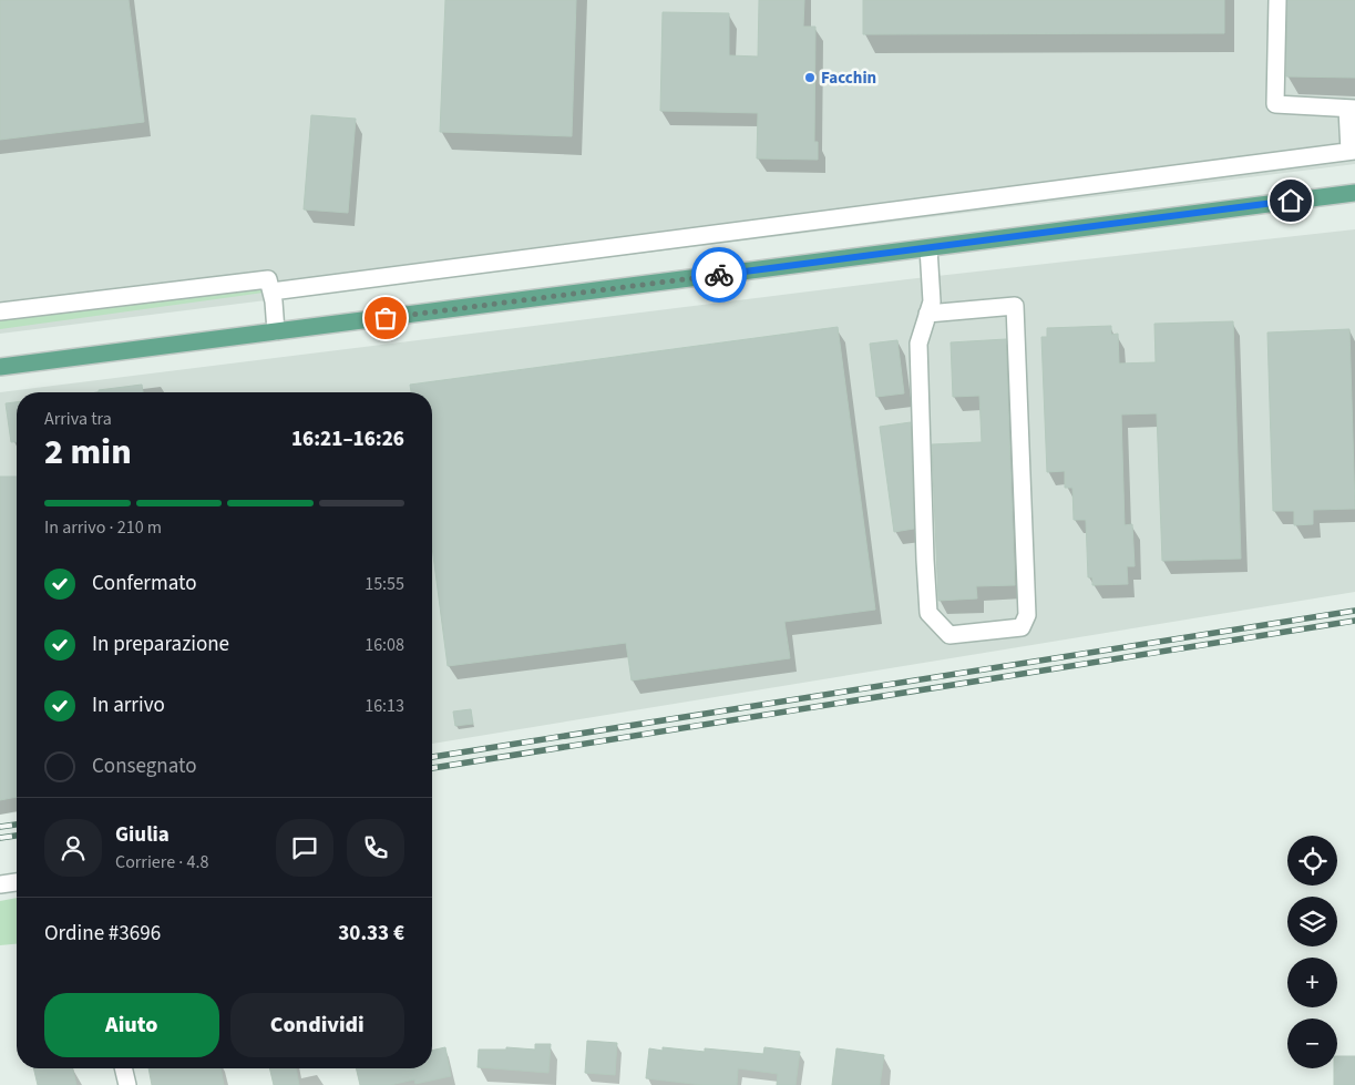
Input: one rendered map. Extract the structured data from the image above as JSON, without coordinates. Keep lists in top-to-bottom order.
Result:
{
  "places": ["Facchin"],
  "page": {
    "heading": ["2 min", "Arriva tra", "16:21–16:26"],
    "panel": [
      "Giulia",
      "Corriere · 4.8",
      "Ordine #3696",
      "30.33 €"
    ],
    "bar": "In arrivo · 210 m",
    "list": [
      ["Confermato", "15:55"],
      ["In preparazione", "16:08"],
      ["In arrivo", "16:13"],
      "Consegnato"
    ],
    "map_buttons": ["+", "−"],
    "buttons": ["Aiuto", "Condividi"]
  }
}
